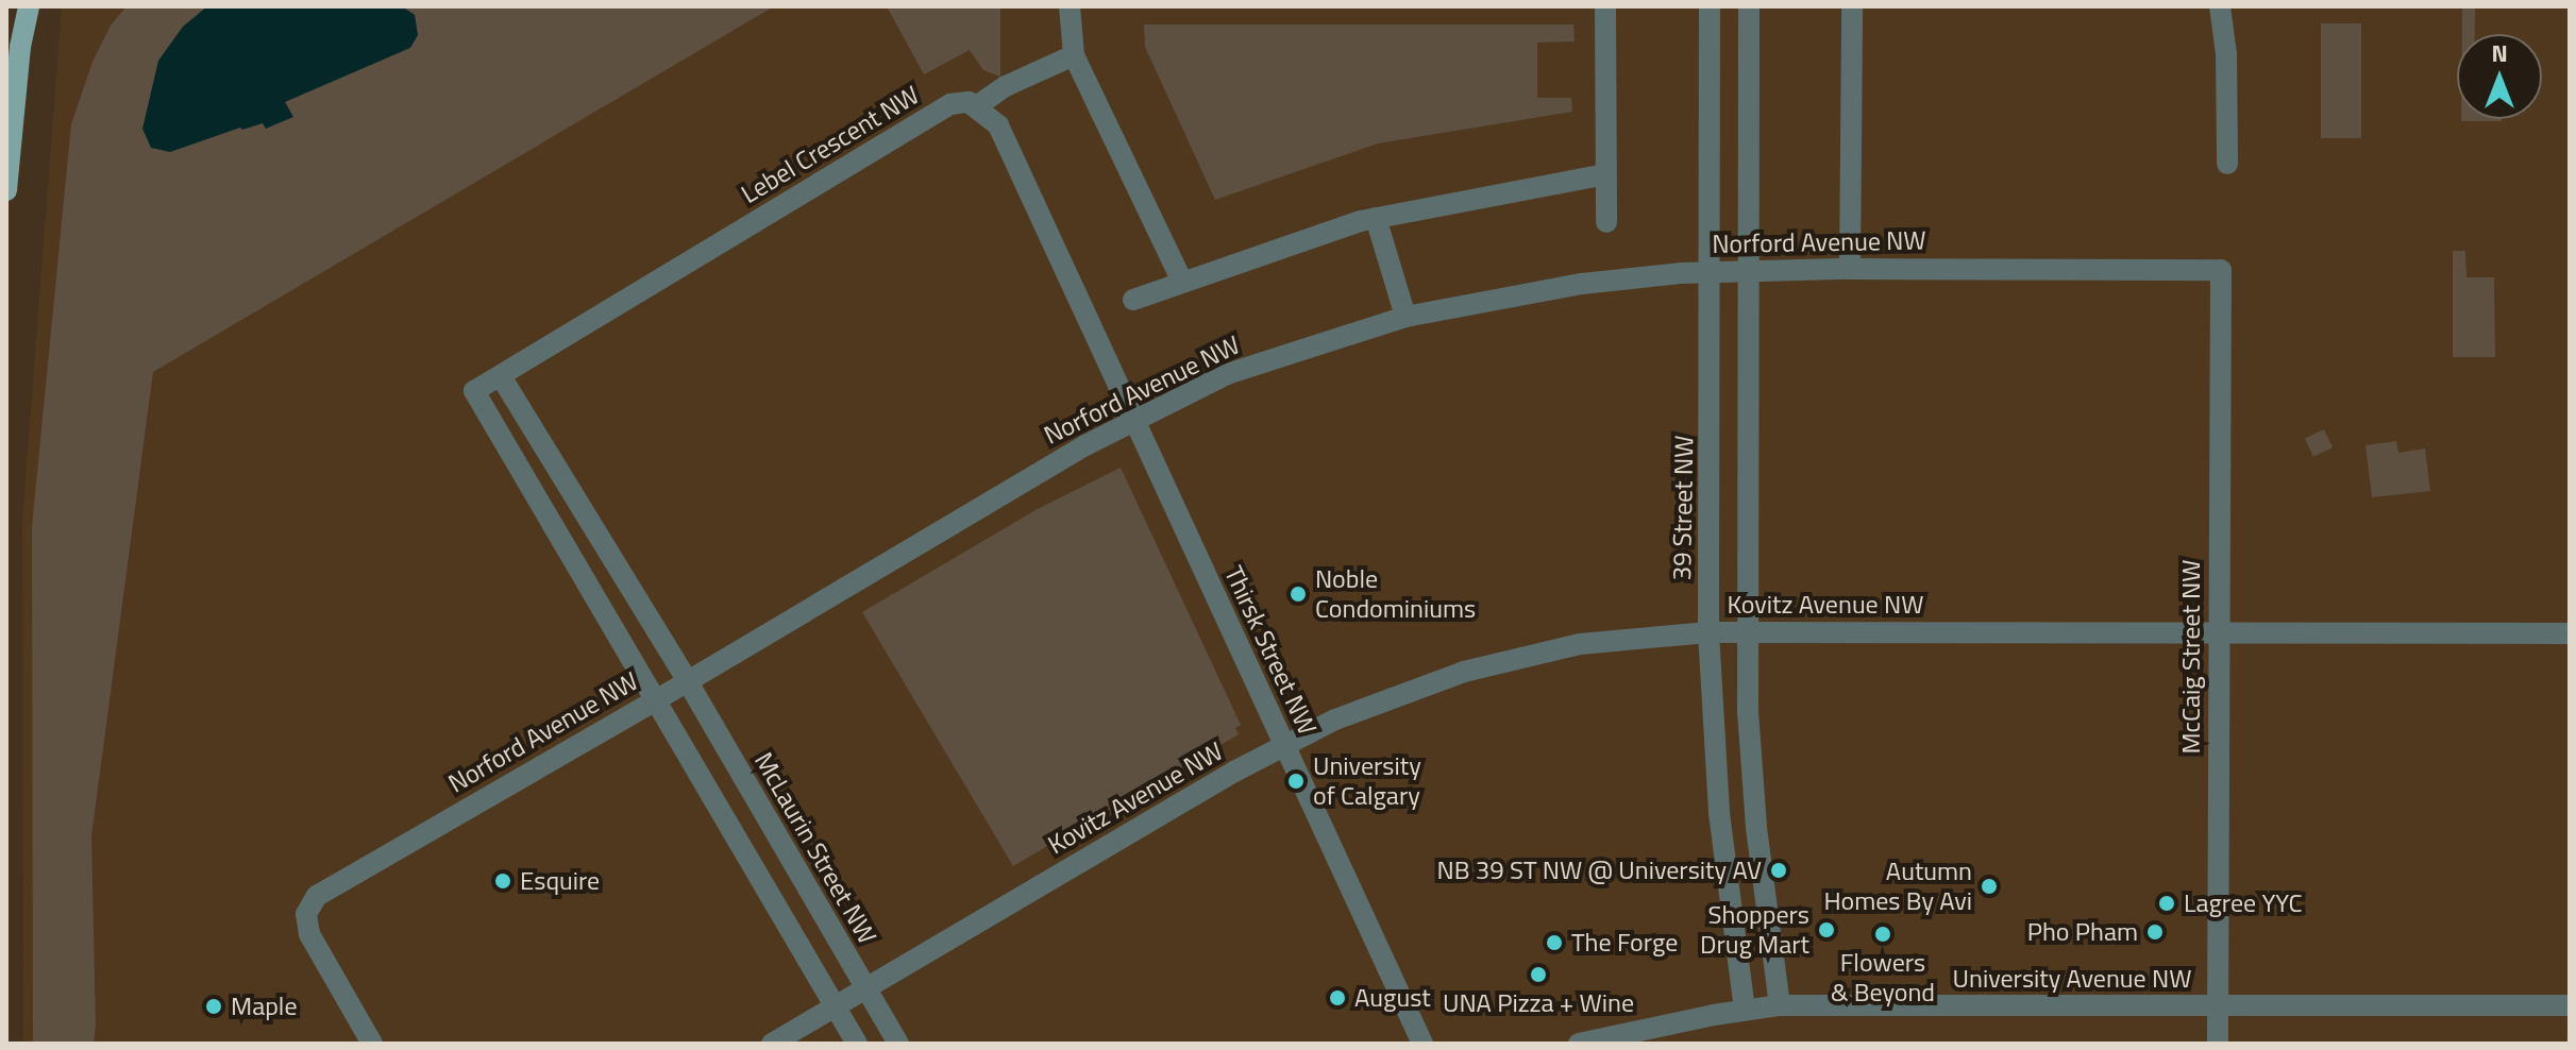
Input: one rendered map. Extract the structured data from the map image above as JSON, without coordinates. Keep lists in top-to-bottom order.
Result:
{
  "streets": {
    "street": [
      "Lebel Crescent NW",
      "Norford Avenue NW",
      "39 Street NW",
      "Kovitz Avenue NW",
      "Thirsk Street NW",
      "McCaig Street NW",
      "McLaurin Street NW",
      "University Avenue NW"
    ]
  },
  "crossings": [
    ["Lebel Crescent NW", "Norford Avenue NW"],
    ["Norford Avenue NW", "39 Street NW"],
    ["Norford Avenue NW", "Thirsk Street NW"],
    ["Norford Avenue NW", "McCaig Street NW"],
    ["Norford Avenue NW", "McLaurin Street NW"],
    ["39 Street NW", "Kovitz Avenue NW"],
    ["39 Street NW", "University Avenue NW"],
    ["Kovitz Avenue NW", "Thirsk Street NW"],
    ["Kovitz Avenue NW", "McCaig Street NW"],
    ["Kovitz Avenue NW", "McLaurin Street NW"],
    ["McCaig Street NW", "University Avenue NW"]
  ],
  "places": [
    "Noble Condominiums",
    "University of Calgary",
    "NB 39 ST NW @ University AV",
    "Esquire",
    "Autumn Homes By Avi",
    "Lagree YYC",
    "Shoppers Drug Mart",
    "Pho Pham",
    "Flowers & Beyond",
    "The Forge",
    "UNA Pizza + Wine",
    "August",
    "Maple"
  ],
  "north": "top"
}
